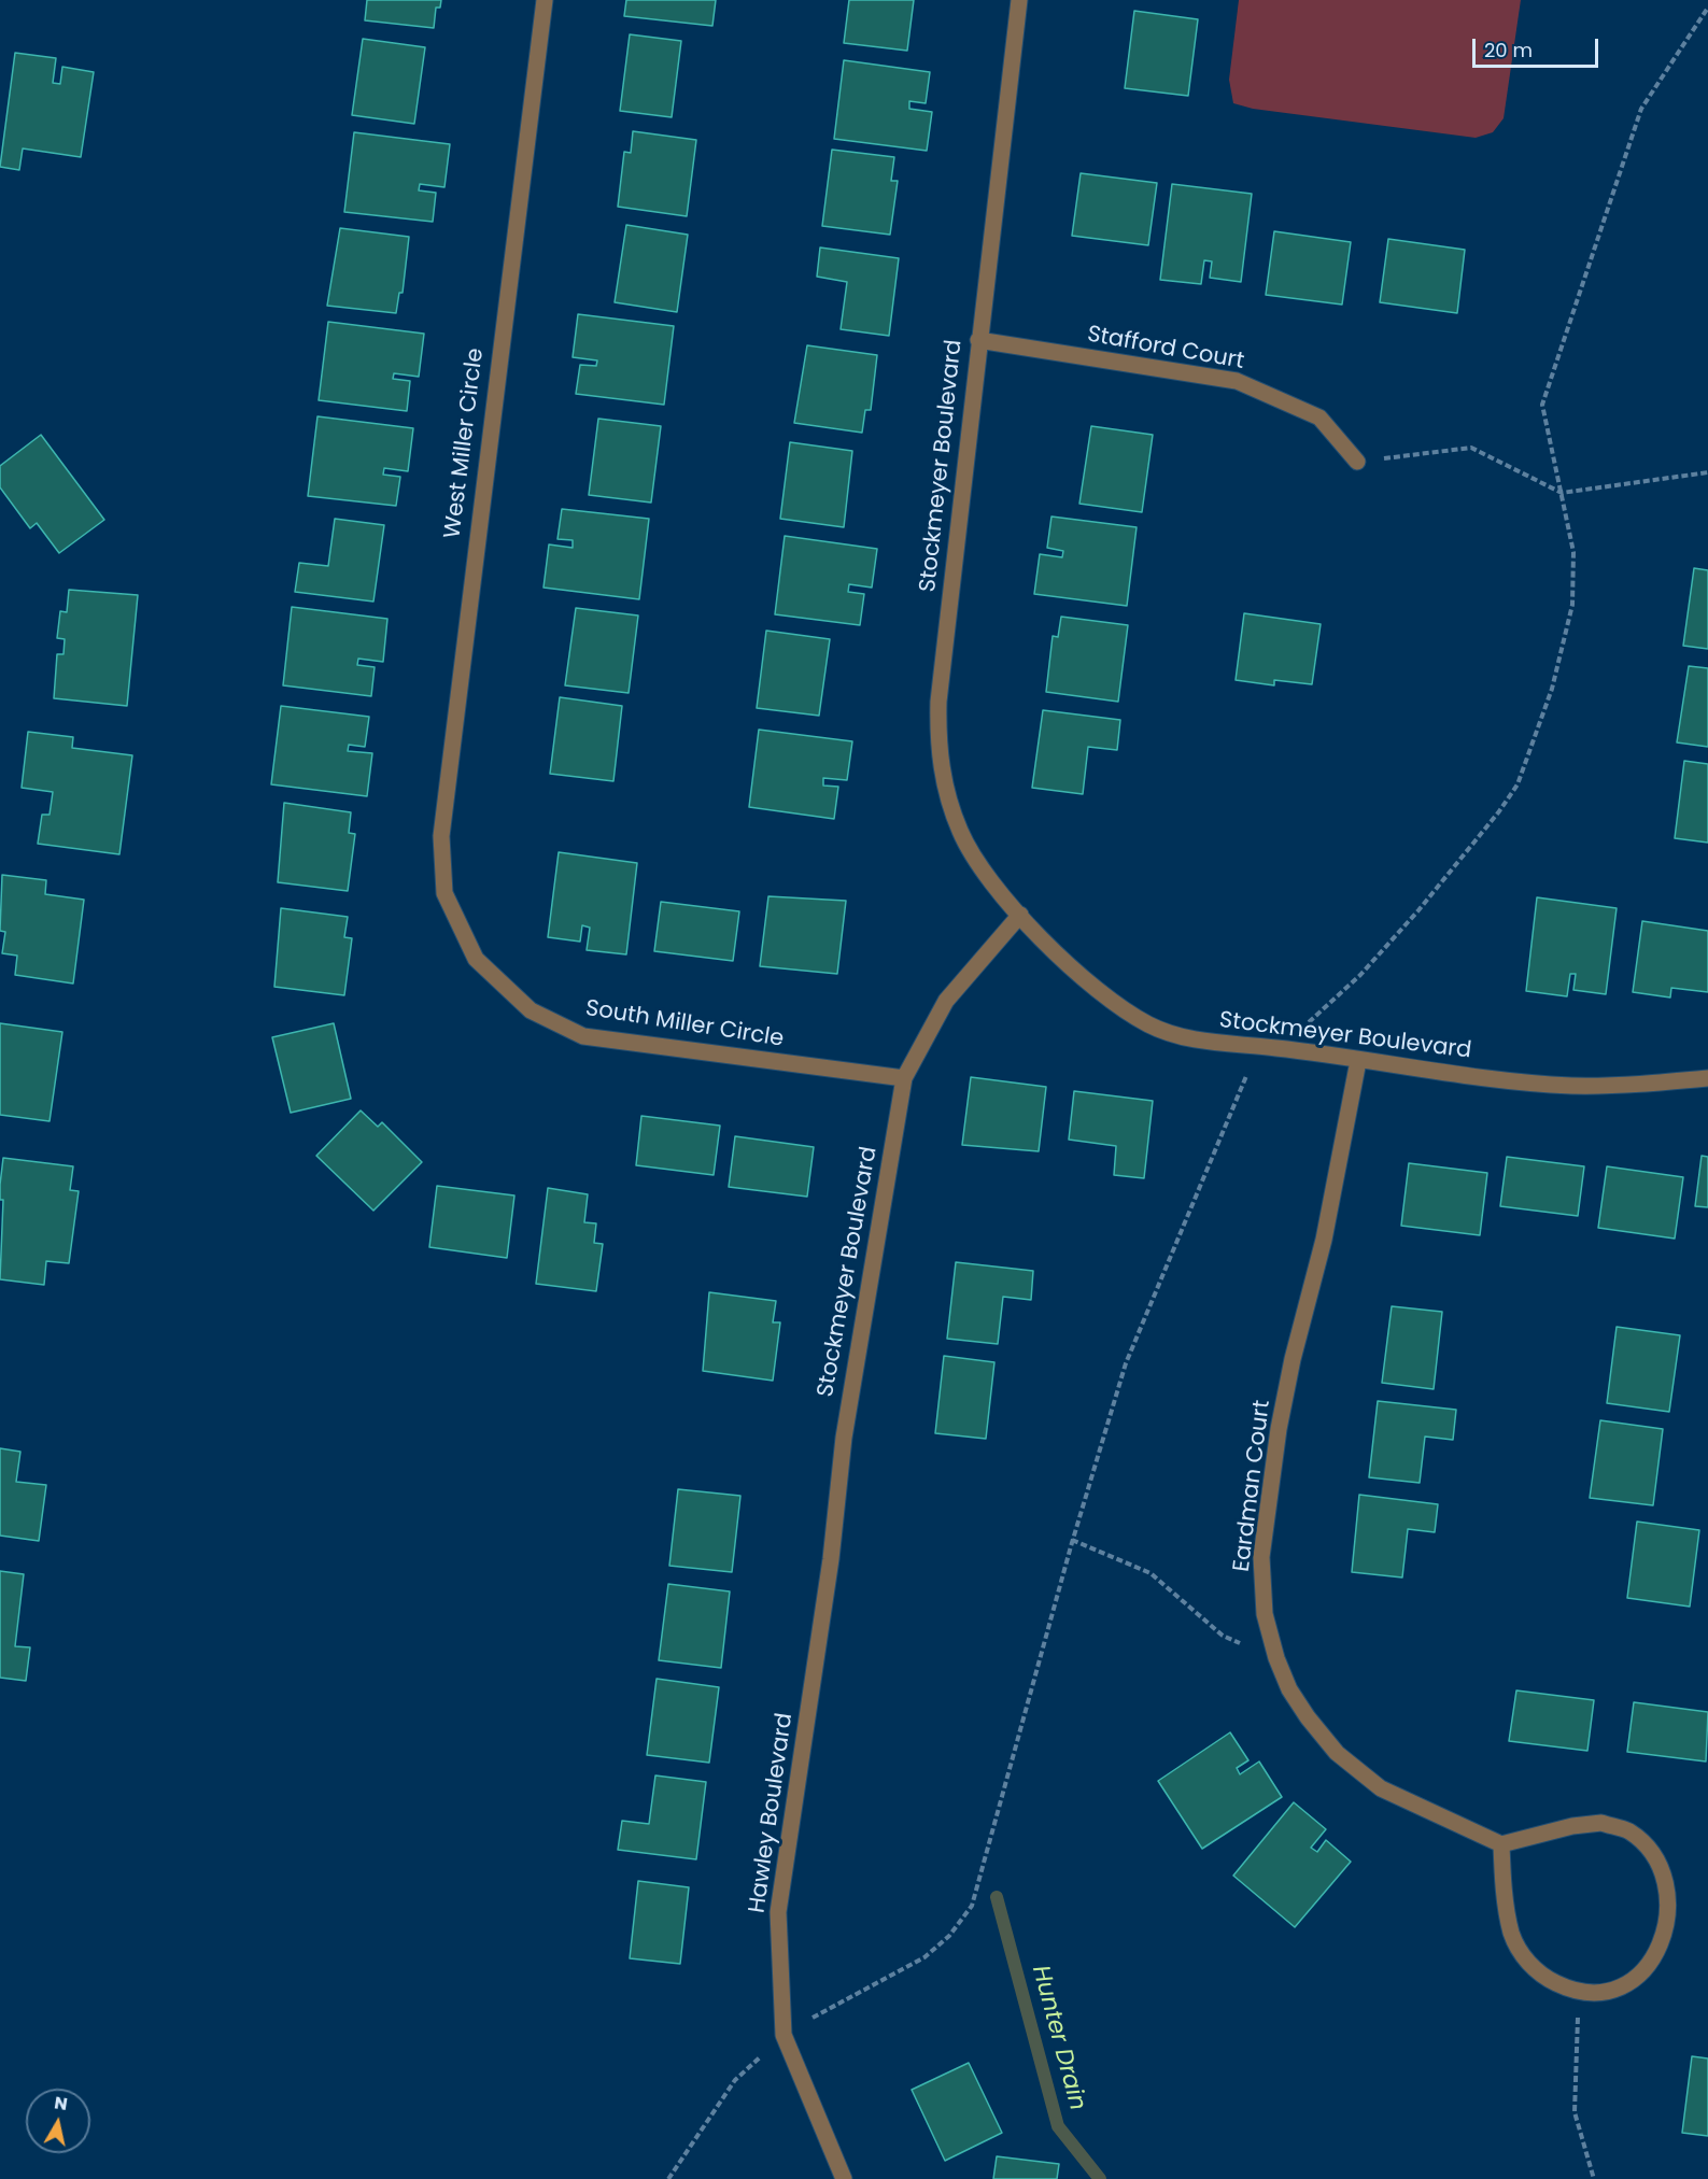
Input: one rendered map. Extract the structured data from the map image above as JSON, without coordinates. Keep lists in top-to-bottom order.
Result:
{
  "streets": {
    "street": [
      "Stafford Court",
      "West Miller Circle",
      "Stockmeyer Boulevard",
      "South Miller Circle",
      "Eardman Court",
      "Hawley Boulevard"
    ]
  },
  "crossings": [
    ["Stafford Court", "Stockmeyer Boulevard"],
    ["West Miller Circle", "South Miller Circle"],
    ["Stockmeyer Boulevard", "South Miller Circle"],
    ["Stockmeyer Boulevard", "Eardman Court"],
    ["Stockmeyer Boulevard", "Hawley Boulevard"]
  ],
  "water": ["Hunter Drain"],
  "scale_bar": "20 m",
  "north": "top"
}
